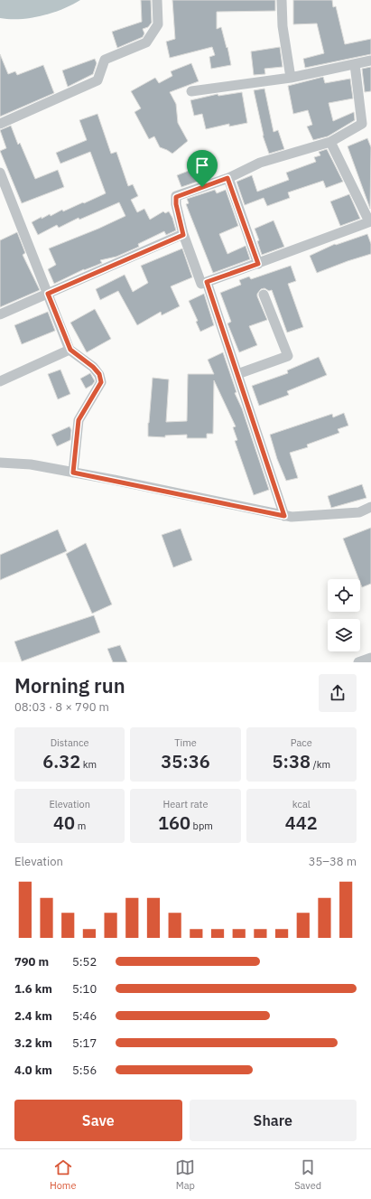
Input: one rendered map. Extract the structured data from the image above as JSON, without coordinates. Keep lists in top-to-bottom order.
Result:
{
  "page": {
    "heading": ["Morning run", "08:03 · 8 × 790 m"],
    "stats": [
      ["Distance", "6.32 km"],
      ["Time", "35:36"],
      ["Pace", "5:38 /km"],
      ["Elevation", "40 m"],
      ["Heart rate", "160 bpm"],
      ["kcal", "442"]
    ],
    "chart": ["Elevation", "35–38 m"],
    "list": [
      {
        "name": "790 m",
        "note": "5:52"
      },
      {
        "name": "1.6 km",
        "note": "5:10"
      },
      {
        "name": "2.4 km",
        "note": "5:46"
      },
      {
        "name": "3.2 km",
        "note": "5:17"
      },
      {
        "name": "4.0 km",
        "note": "5:56"
      }
    ],
    "buttons": ["Save", "Share"],
    "tabs": ["Home", "Map", "Saved"]
  }
}
